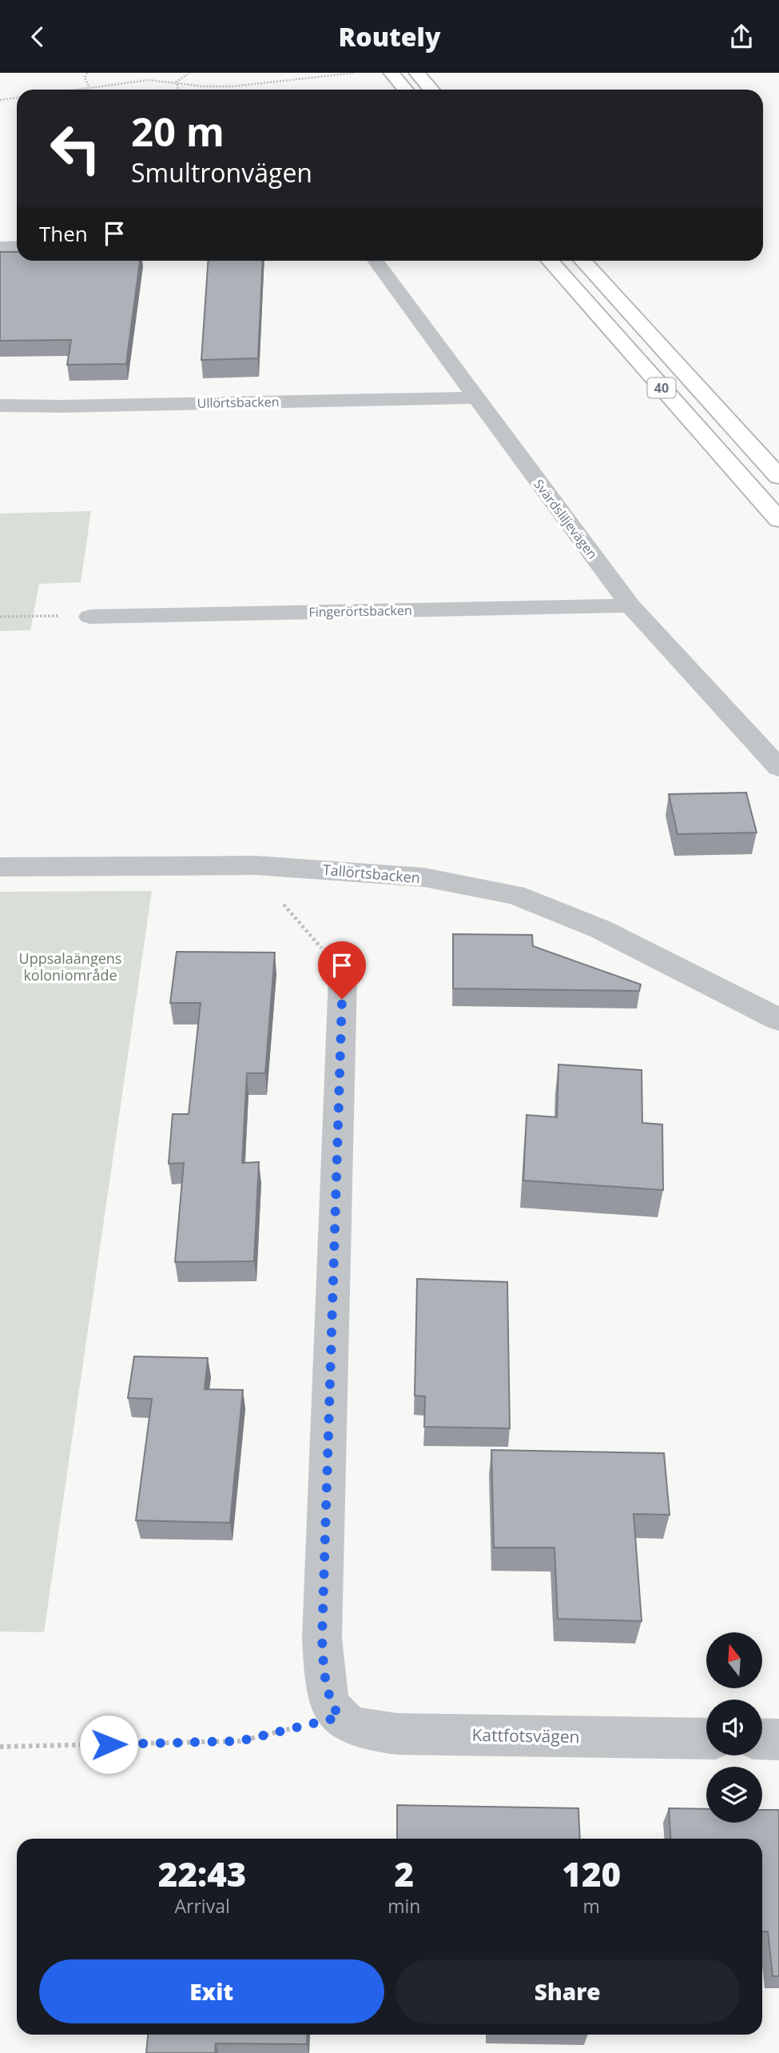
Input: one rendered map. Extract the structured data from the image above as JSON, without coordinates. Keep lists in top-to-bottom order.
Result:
{
  "streets": {
    "highway": ["40"],
    "street": [
      "Ullörtsbacken",
      "Svärdsliljevägen",
      "Fingerörtsbacken",
      "Tallörtsbacken",
      "Kattfotsvägen"
    ]
  },
  "crossings": [
    ["Ullörtsbacken", "Svärdsliljevägen"],
    ["Svärdsliljevägen", "Fingerörtsbacken"]
  ],
  "parks": ["Uppsalaängens koloniområde"],
  "north": "top",
  "page": {
    "header": "Routely",
    "turn": ["20 m", "Smultronvägen"],
    "then": "Then",
    "eta": [
      "22:43",
      "Arrival",
      "2",
      "min",
      "120",
      "m"
    ],
    "buttons": ["Exit", "Share"]
  }
}
